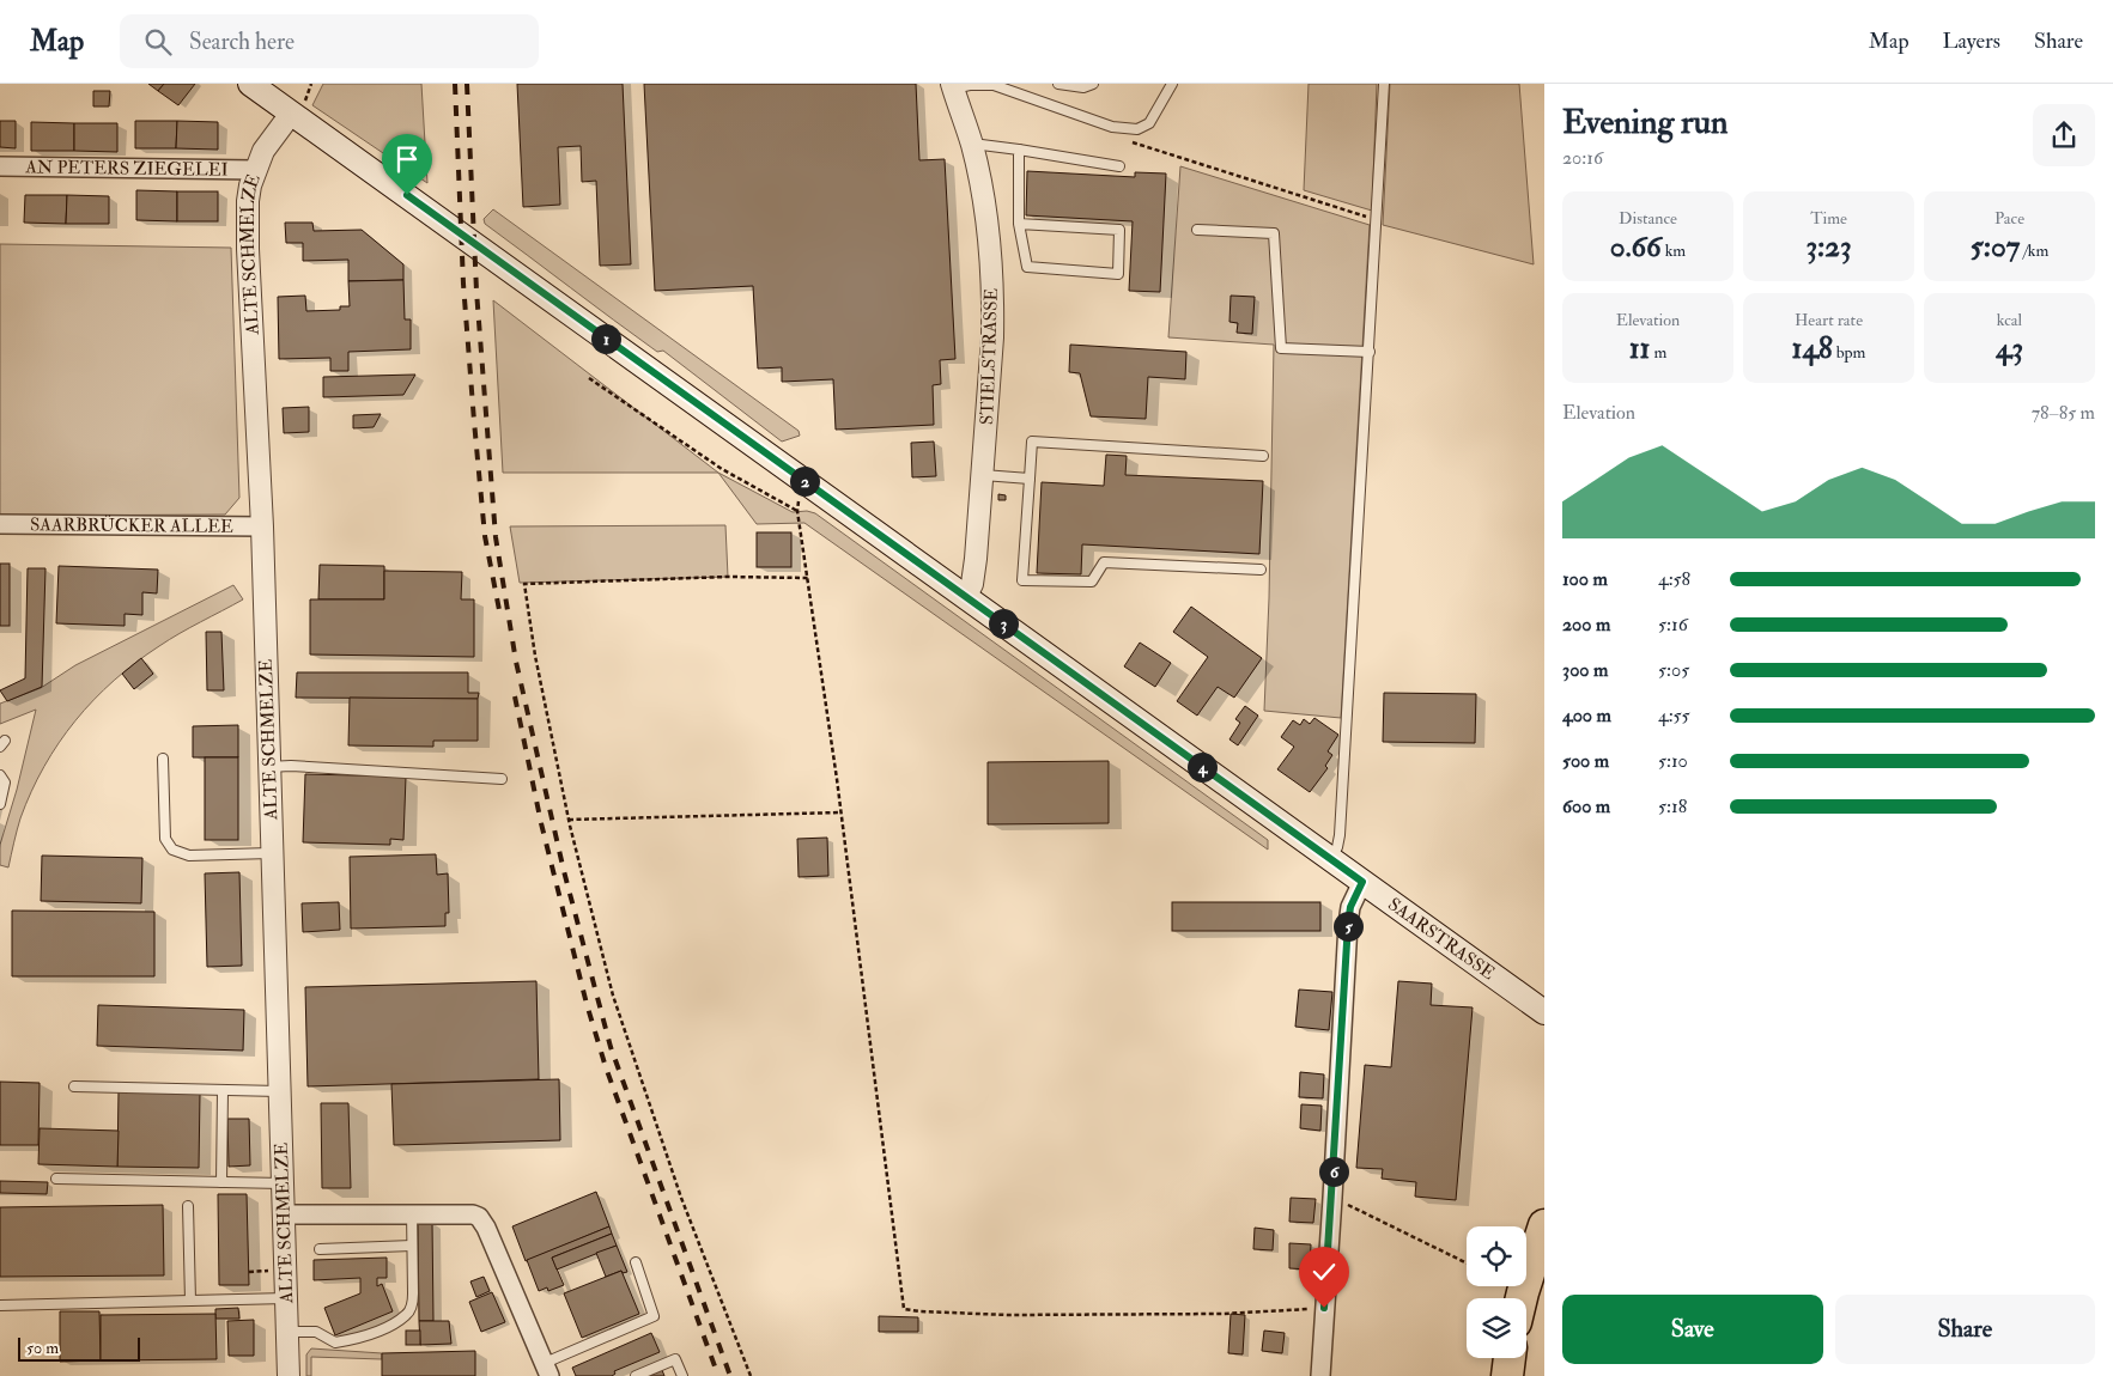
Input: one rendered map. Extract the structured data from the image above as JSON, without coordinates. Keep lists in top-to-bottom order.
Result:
{
  "streets": {
    "main road": ["SAARSTRASSE"],
    "street": [
      "AN PETERS ZIEGELEI",
      "ALTE SCHMELZE",
      "STIELSTRASSE",
      "SAARBRÜCKER ALLEE"
    ]
  },
  "crossings": [
    ["AN PETERS ZIEGELEI", "ALTE SCHMELZE"],
    ["ALTE SCHMELZE", "SAARBRÜCKER ALLEE"],
    ["ALTE SCHMELZE", "SAARSTRASSE"],
    ["STIELSTRASSE", "SAARSTRASSE"]
  ],
  "scale_bar": "50 m",
  "page": {
    "header": "Map",
    "search": "Search here",
    "nav": ["Map", "Layers", "Share"],
    "heading": ["Evening run", "20:16"],
    "stats": [
      ["Distance", "0.66 km"],
      ["Time", "3:23"],
      ["Pace", "5:07 /km"],
      ["Elevation", "11 m"],
      ["Heart rate", "148 bpm"],
      ["kcal", "43"]
    ],
    "pins": [
      "1",
      "2",
      "3",
      "4",
      "5",
      "6"
    ],
    "chart": ["Elevation", "78–85 m"],
    "list": [
      {
        "name": "100 m",
        "note": "4:58"
      },
      {
        "name": "200 m",
        "note": "5:16"
      },
      {
        "name": "300 m",
        "note": "5:05"
      },
      {
        "name": "400 m",
        "note": "4:55"
      },
      {
        "name": "500 m",
        "note": "5:10"
      },
      {
        "name": "600 m",
        "note": "5:18"
      }
    ],
    "buttons": ["Save", "Share"],
    "scale": "50 m"
  }
}
